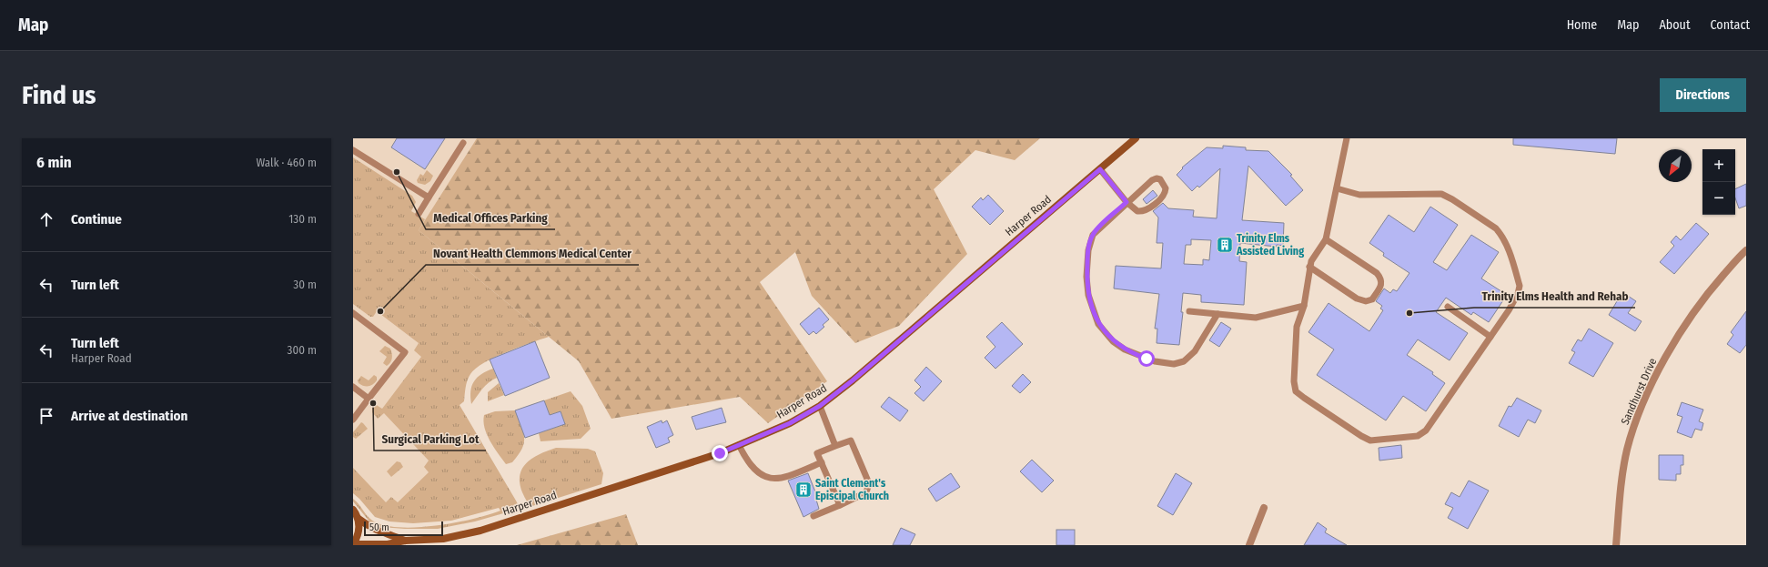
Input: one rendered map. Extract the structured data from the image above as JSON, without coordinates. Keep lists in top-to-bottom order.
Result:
{
  "streets": {
    "main road": ["Harper Road"],
    "street": ["Sandhurst Drive"]
  },
  "places": {
    "other": [
      "Medical Offices Parking",
      "Novant Health Clemmons Medical Center",
      "Trinity Elms Health and Rehab",
      "Surgical Parking Lot"
    ],
    "building": ["Trinity Elms Assisted Living", "Saint Clement's Episcipal Church"]
  },
  "scale_bar": "50 m",
  "north": "bottom left",
  "page": {
    "header": "Map",
    "nav": [
      "Home",
      "Map",
      "About",
      "Contact"
    ],
    "buttons": "Directions",
    "title": "Find us",
    "heading": ["6 min", "Walk · 460 m"],
    "map_buttons": ["+", "−"],
    "list": [
      ["Continue", "130 m"],
      ["Turn left", "30 m"],
      ["Turn left", "Harper Road", "300 m"],
      "Arrive at destination"
    ],
    "scale": "50 m"
  }
}
